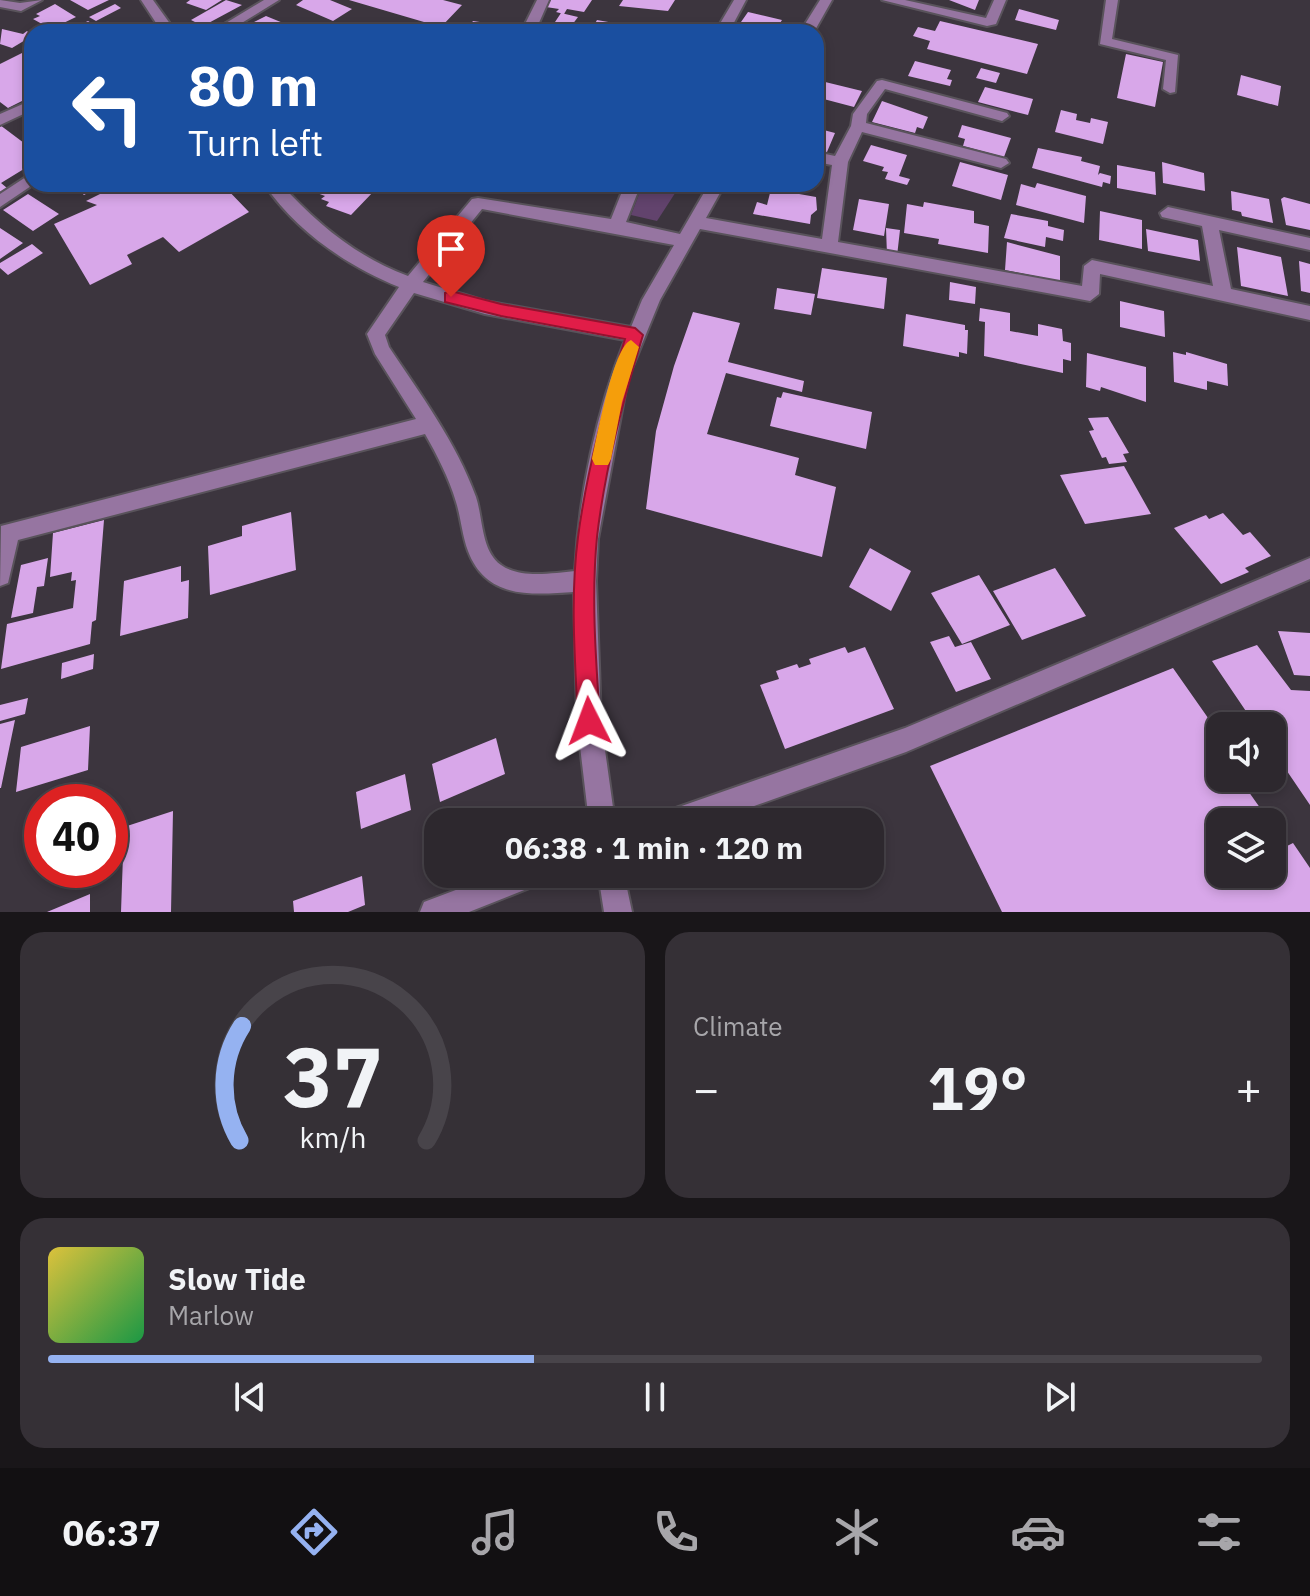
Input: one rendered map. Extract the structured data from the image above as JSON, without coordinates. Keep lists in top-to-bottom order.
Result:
{
  "page": {
    "turn": ["80 m", "Turn left"],
    "limit": "40",
    "trip": "06:38 · 1 min · 120 m",
    "tile": "Climate",
    "heat": ["−", "19°", "+"],
    "song": ["Slow Tide", "Marlow"],
    "tabs": "06:37",
    "gauge": ["37", "km/h"]
  }
}
